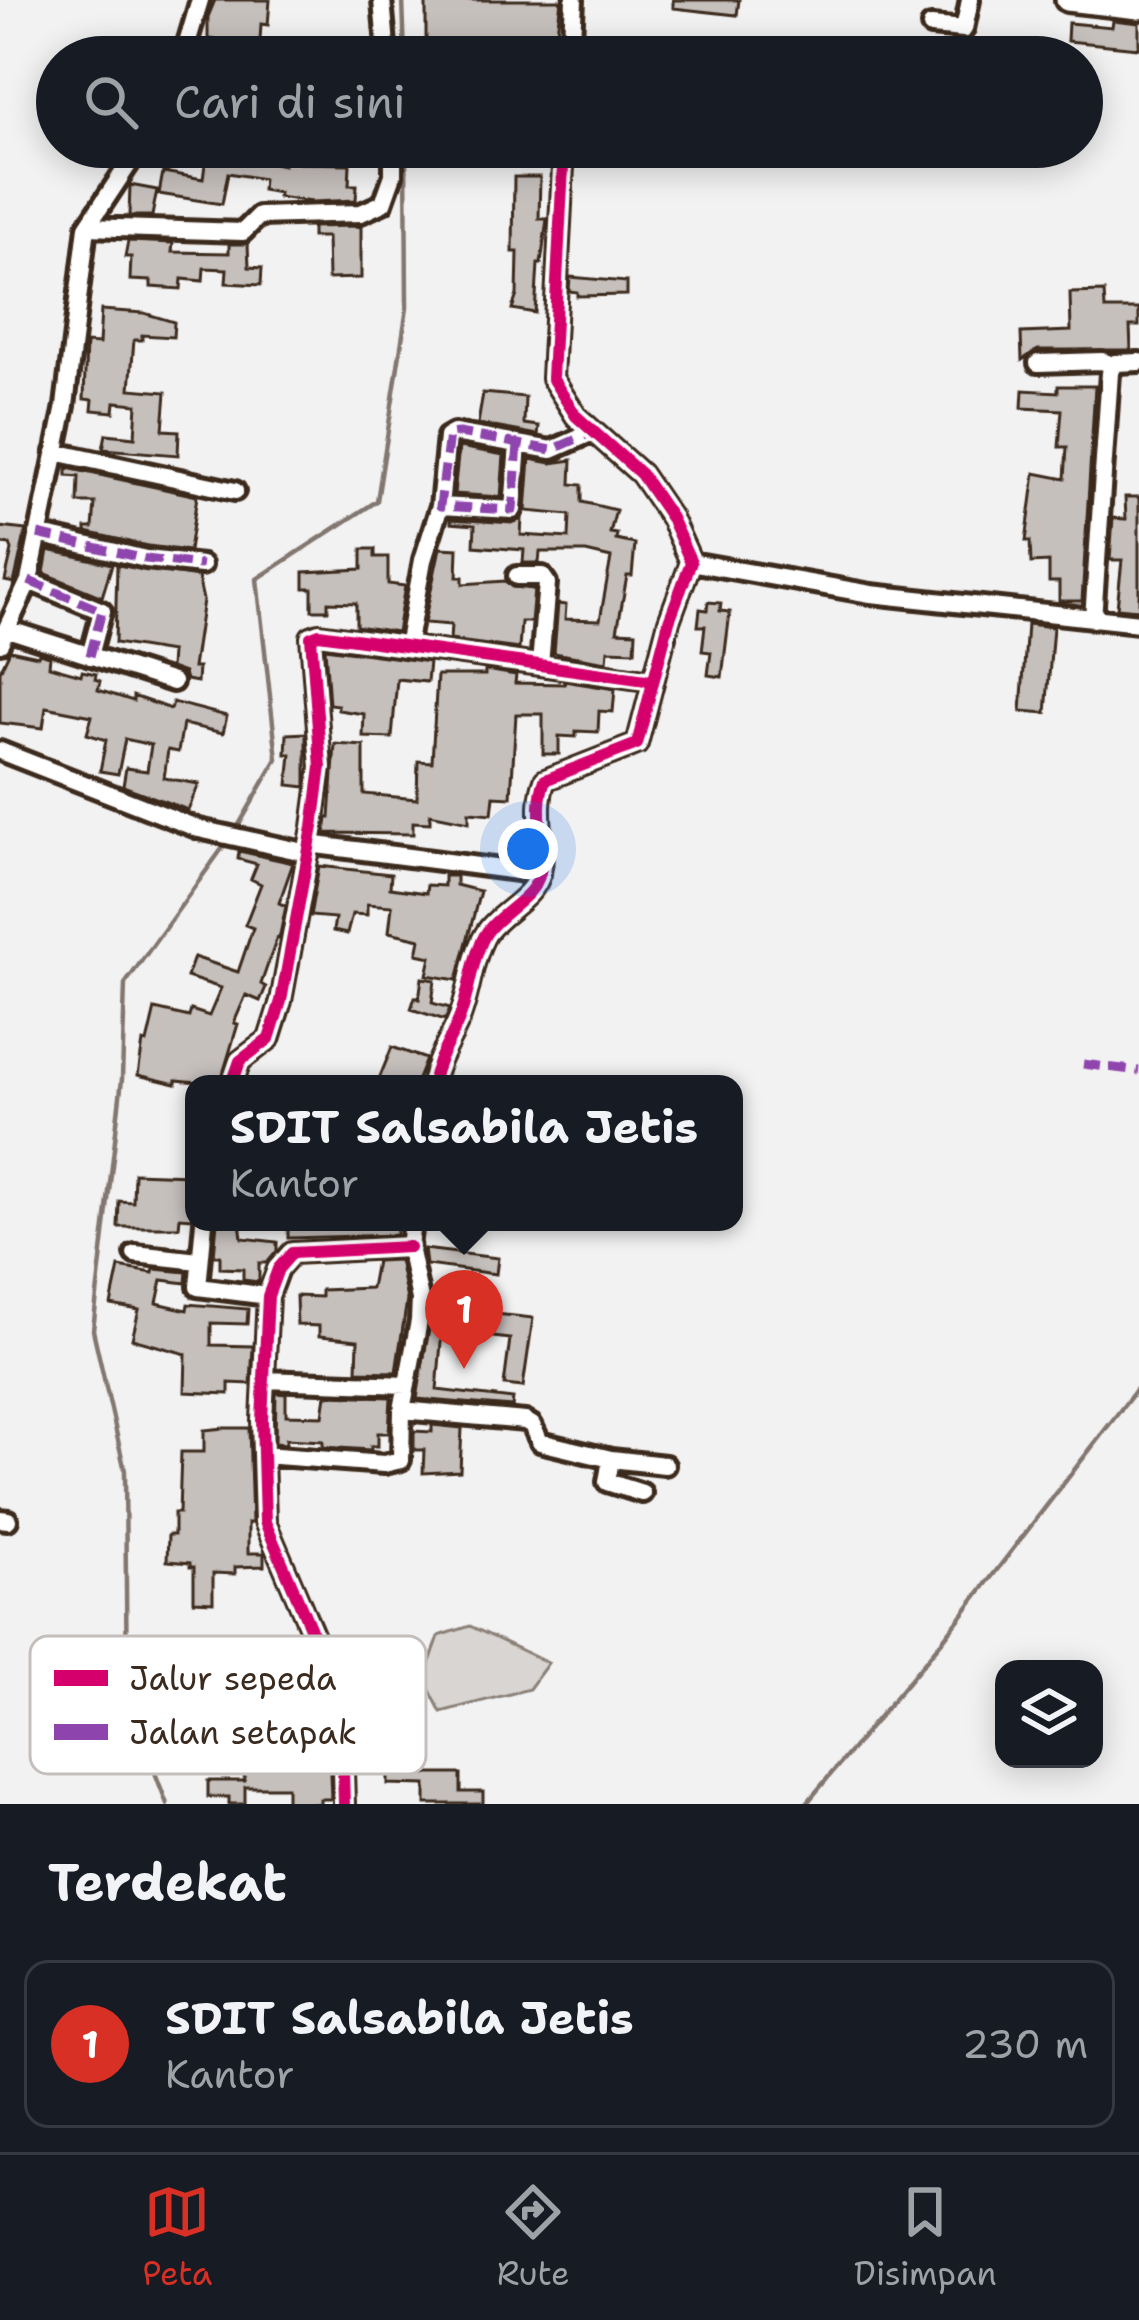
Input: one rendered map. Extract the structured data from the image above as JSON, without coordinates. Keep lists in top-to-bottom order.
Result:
{
  "legend": ["Jalur sepeda", "Jalan setapak"],
  "page": {
    "search": "Cari di sini",
    "popup": ["SDIT Salsabila Jetis", "Kantor"],
    "pins": "1",
    "heading": "Terdekat",
    "list": [
      {
        "mark": "1",
        "name": "SDIT Salsabila Jetis",
        "note": "Kantor",
        "value": "230 m"
      }
    ],
    "nav": ["Peta", "Rute", "Disimpan"]
  }
}
